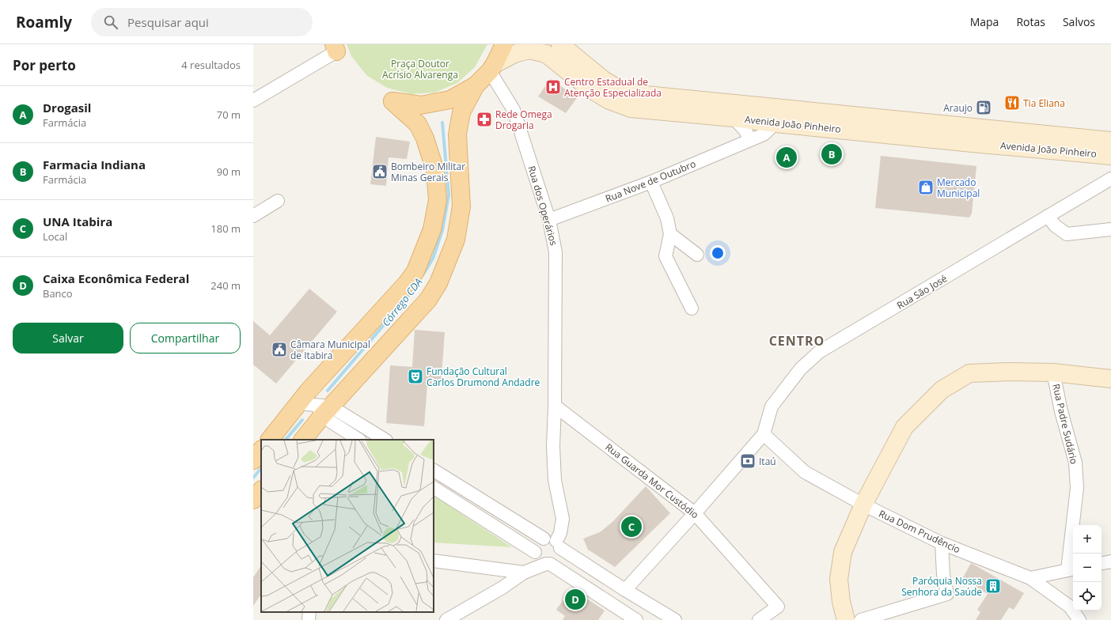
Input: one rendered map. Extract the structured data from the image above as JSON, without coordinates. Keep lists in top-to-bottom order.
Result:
{
  "streets": {
    "main road": ["Avenida João Pinheiro"],
    "street": [
      "Rua Nove de Outubro",
      "Rua dos Operários",
      "Rua São José",
      "Rua Padre Sudário",
      "Rua Guarda Mor Custódio",
      "Rua Dom Prudêncio"
    ]
  },
  "crossings": [
    ["Avenida João Pinheiro", "Rua Nove de Outubro"],
    ["Avenida João Pinheiro", "Rua dos Operários"],
    ["Rua Nove de Outubro", "Rua dos Operários"],
    ["Rua dos Operários", "Rua Guarda Mor Custódio"],
    ["Rua São José", "Rua Dom Prudêncio"]
  ],
  "districts": ["CENTRO"],
  "water": ["Córrego CDA"],
  "parks": ["Praça Doutor Acrísio Alvarenga"],
  "places": {
    "hospital": ["Centro Estadual de Atenção Especializada"],
    "restaurant": ["Tia Eliana"],
    "fuel station": ["Araujo"],
    "pharmacy": ["Rede Omega Drogaria"],
    "public building": ["Bombeiro Militar Minas Gerais", "Câmara Municipal de Itabira"],
    "shop": ["Mercado Municipal"],
    "theatre": ["Fundação Cultural Carlos Drumond Andadre"],
    "bank": ["Itaú"],
    "building": ["Paróquia Nossa Senhora da Saúde"]
  },
  "page": {
    "header": "Roamly",
    "search": "Pesquisar aqui",
    "nav": ["Mapa", "Rotas", "Salvos"],
    "heading": ["Por perto", "4 resultados"],
    "list": [
      {
        "mark": "A",
        "name": "Drogasil",
        "note": "Farmácia",
        "value": "70 m"
      },
      {
        "mark": "B",
        "name": "Farmacia Indiana",
        "note": "Farmácia",
        "value": "90 m"
      },
      {
        "mark": "C",
        "name": "UNA Itabira",
        "note": "Local",
        "value": "180 m"
      },
      {
        "mark": "D",
        "name": "Caixa Econômica Federal",
        "note": "Banco",
        "value": "240 m"
      }
    ],
    "pins": [
      "B",
      "A",
      "C",
      "D"
    ],
    "buttons": ["Salvar", "Compartilhar"],
    "map_buttons": ["+", "−"]
  }
}
